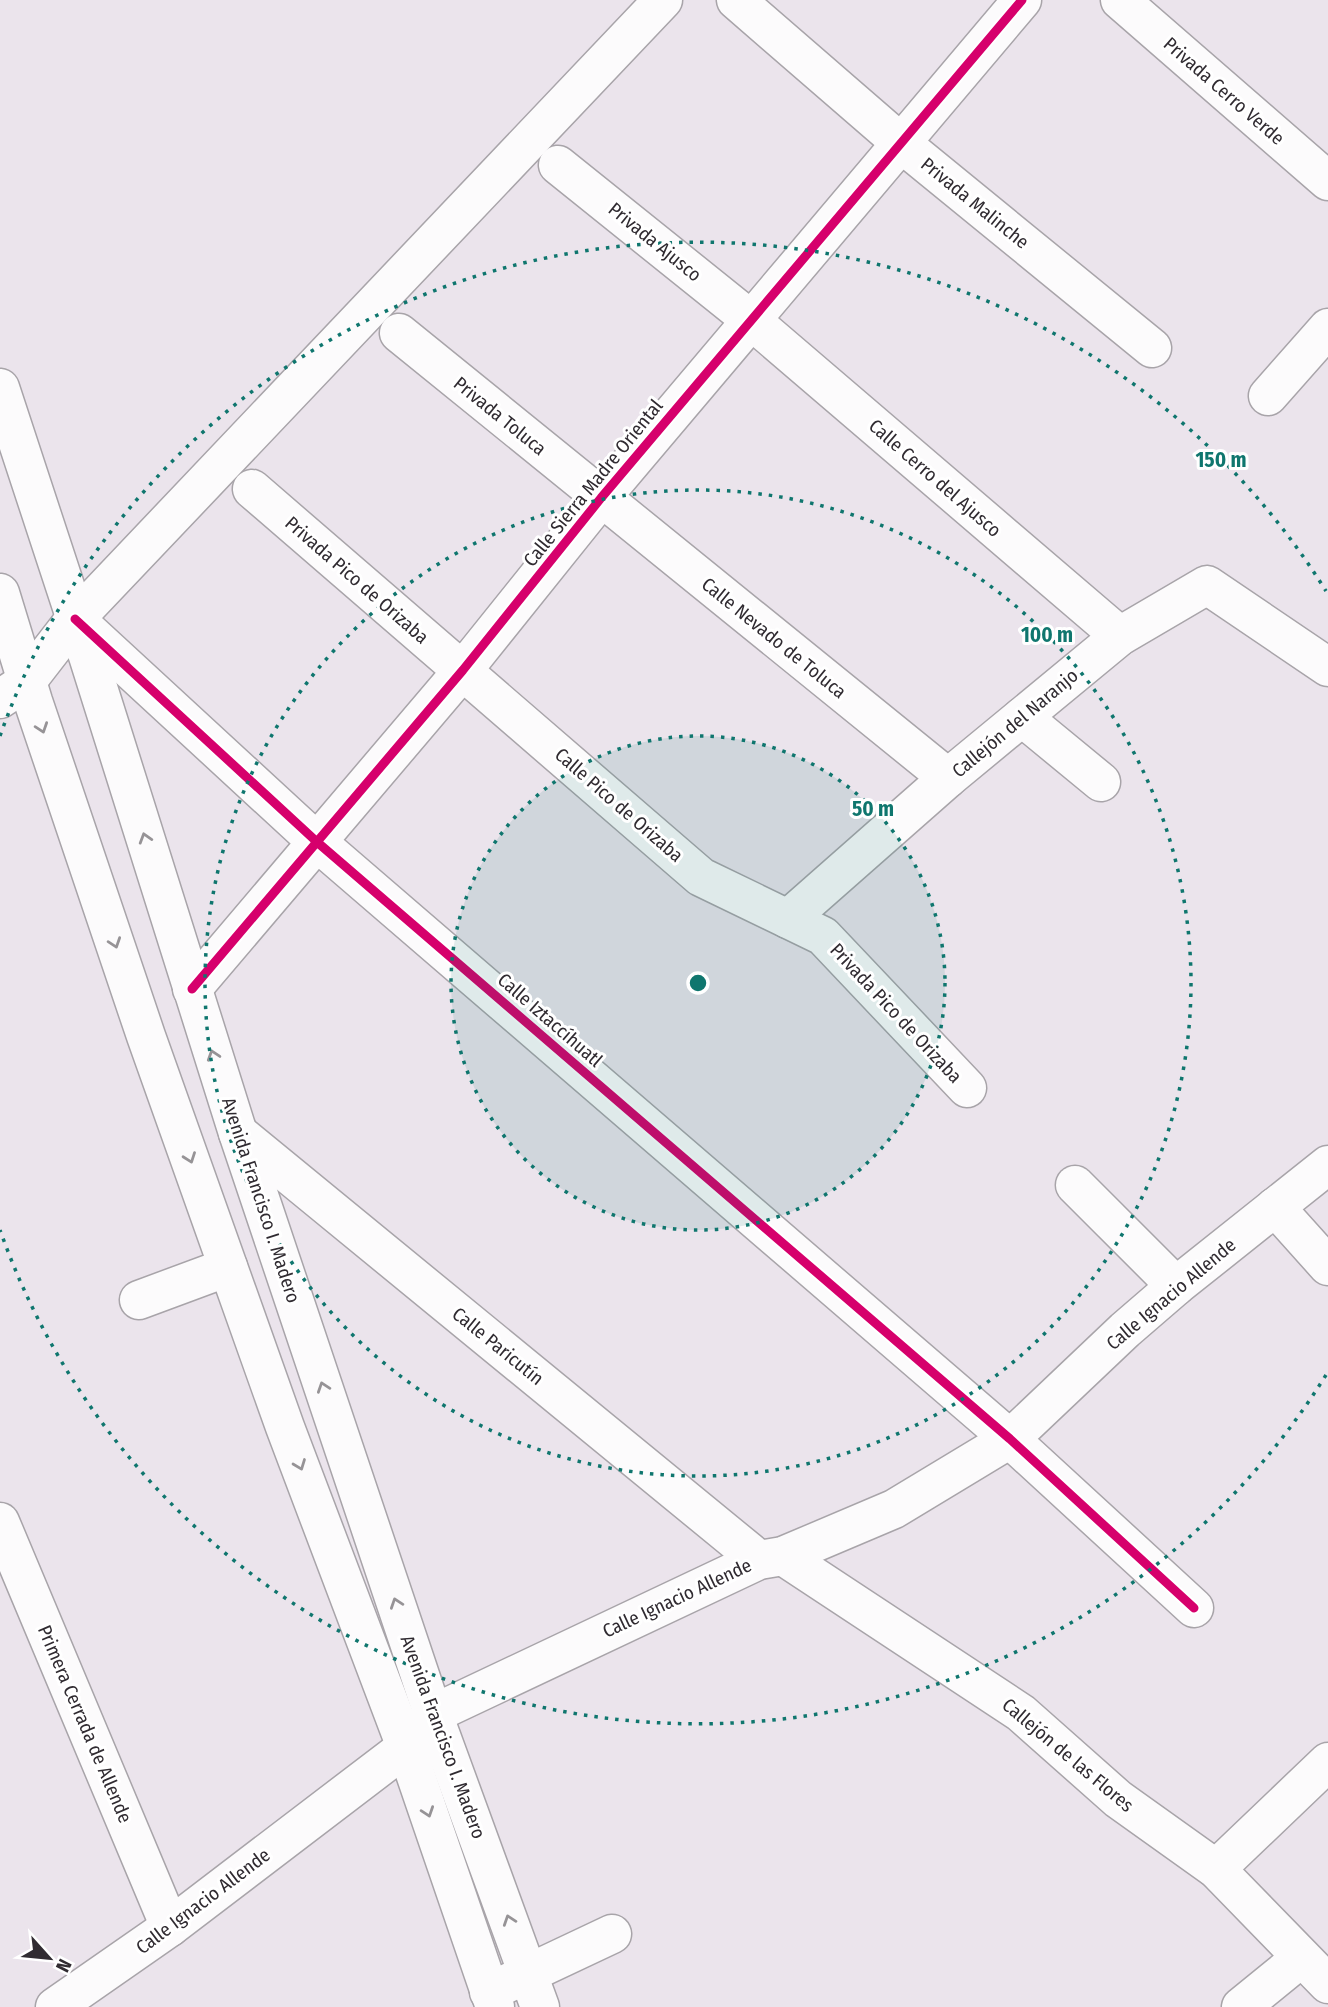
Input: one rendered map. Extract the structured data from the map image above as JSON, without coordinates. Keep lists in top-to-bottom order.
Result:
{
  "streets": {
    "street": [
      "Privada Cerro Verde",
      "Privada Malinche",
      "Privada Ajusco",
      "Privada Toluca",
      "Calle Cerro del Ajusco",
      "Calle Sierra Madre Oriental",
      "Privada Pico de Orizaba",
      "Calle Nevado de Toluca",
      "Callejón del Naranjo",
      "Calle Pico de Orizaba",
      "Calle Iztaccíhuatl",
      "Avenida Francisco I. Madero",
      "Calle Ignacio Allende",
      "Calle Paricutín",
      "Primera Cerrada de Allende",
      "Callejón de las Flores"
    ]
  },
  "crossings": [
    ["Privada Malinche", "Calle Sierra Madre Oriental"],
    ["Privada Ajusco", "Calle Cerro del Ajusco"],
    ["Privada Ajusco", "Calle Sierra Madre Oriental"],
    ["Privada Toluca", "Calle Sierra Madre Oriental"],
    ["Privada Toluca", "Calle Nevado de Toluca"],
    ["Calle Cerro del Ajusco", "Calle Sierra Madre Oriental"],
    ["Calle Cerro del Ajusco", "Callejón del Naranjo"],
    ["Calle Sierra Madre Oriental", "Privada Pico de Orizaba"],
    ["Calle Sierra Madre Oriental", "Calle Nevado de Toluca"],
    ["Calle Sierra Madre Oriental", "Calle Pico de Orizaba"],
    ["Calle Sierra Madre Oriental", "Calle Iztaccíhuatl"],
    ["Calle Sierra Madre Oriental", "Avenida Francisco I. Madero"],
    ["Privada Pico de Orizaba", "Callejón del Naranjo"],
    ["Privada Pico de Orizaba", "Calle Pico de Orizaba"],
    ["Calle Nevado de Toluca", "Callejón del Naranjo"],
    ["Callejón del Naranjo", "Calle Pico de Orizaba"],
    ["Calle Iztaccíhuatl", "Avenida Francisco I. Madero"],
    ["Calle Iztaccíhuatl", "Calle Ignacio Allende"],
    ["Avenida Francisco I. Madero", "Calle Ignacio Allende"],
    ["Avenida Francisco I. Madero", "Calle Paricutín"],
    ["Calle Ignacio Allende", "Calle Paricutín"],
    ["Calle Ignacio Allende", "Primera Cerrada de Allende"],
    ["Calle Ignacio Allende", "Callejón de las Flores"],
    ["Calle Paricutín", "Callejón de las Flores"]
  ],
  "north": "bottom right",
  "rings": ["150 m", "100 m", "50 m"]
}
